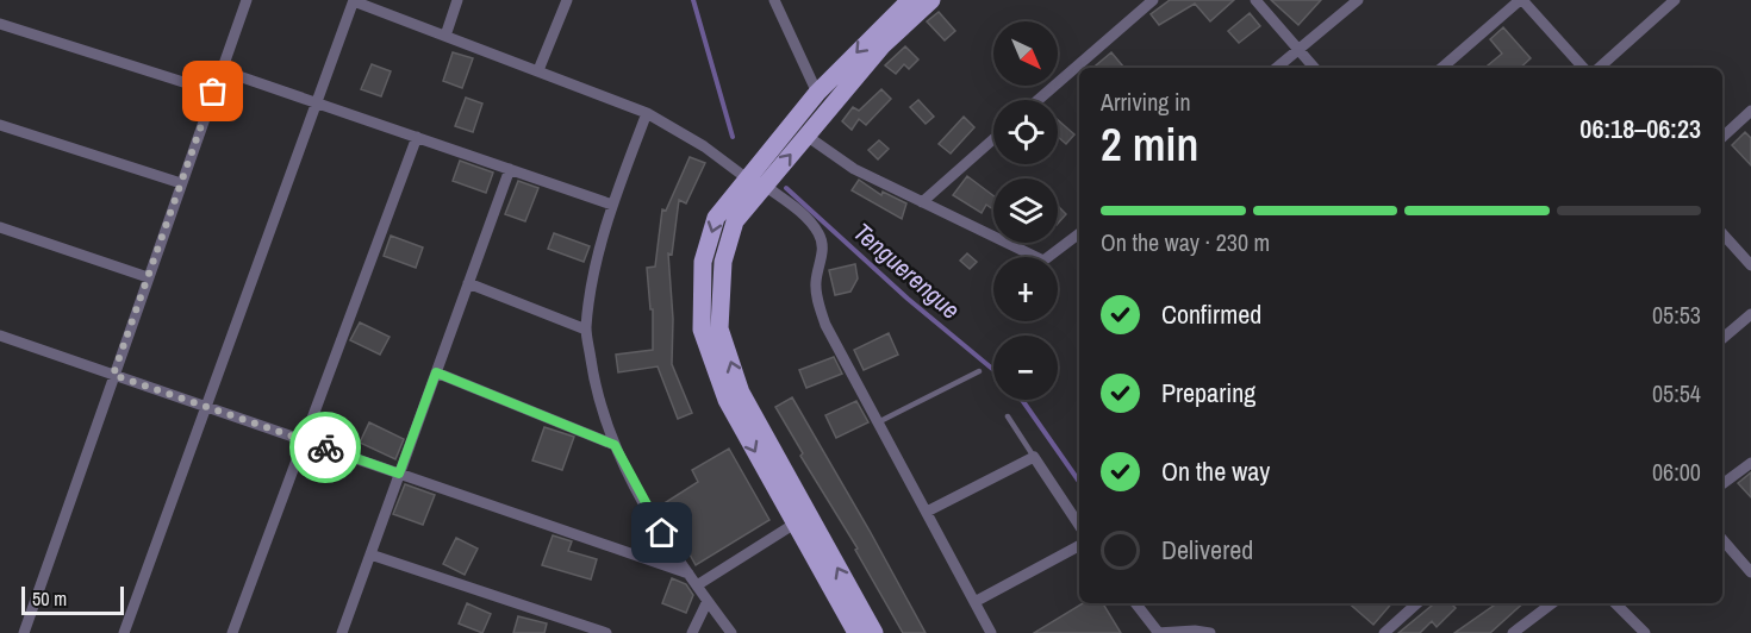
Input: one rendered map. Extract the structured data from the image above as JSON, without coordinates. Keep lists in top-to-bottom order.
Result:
{
  "water": ["Tenguerengue"],
  "scale_bar": "50 m",
  "north": "bottom right",
  "page": {
    "map_buttons": ["+", "−"],
    "heading": ["2 min", "Arriving in", "06:18–06:23"],
    "bar": "On the way · 230 m",
    "list": [
      ["Confirmed", "05:53"],
      ["Preparing", "05:54"],
      ["On the way", "06:00"],
      "Delivered"
    ],
    "scale": "50 m"
  }
}
